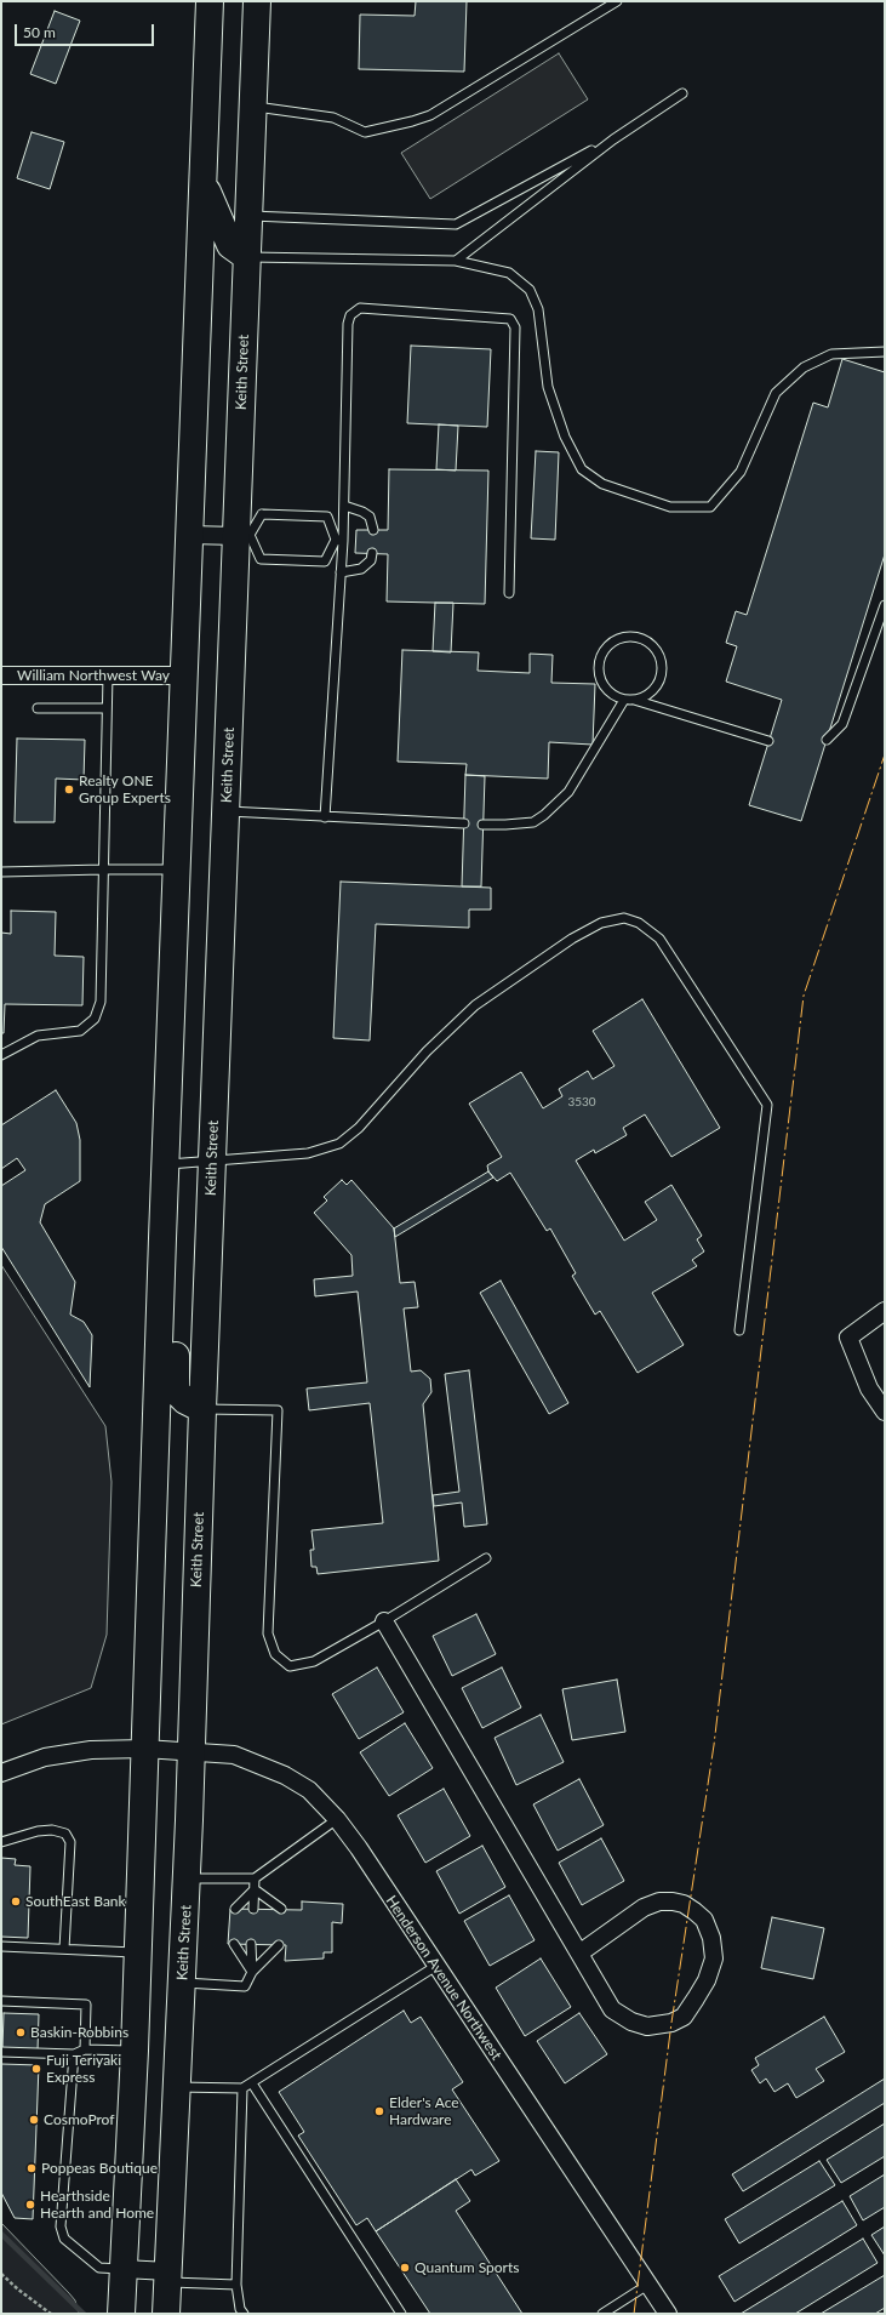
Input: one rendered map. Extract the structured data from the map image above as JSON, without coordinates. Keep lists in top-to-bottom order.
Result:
{
  "streets": {
    "main road": ["Keith Street"],
    "street": ["William Northwest Way", "Henderson Avenue Northwest"]
  },
  "crossings": [
    ["Keith Street", "Henderson Avenue Northwest"]
  ],
  "places": [
    "Realty ONE Group Experts",
    "SouthEast Bank",
    "Baskin-Robbins",
    "Fuji Teriyaki Express",
    "Elder's Ace Hardware",
    "CosmoProf",
    "Poppeas Boutique",
    "Hearthside Hearth and Home",
    "Quantum Sports"
  ],
  "house_numbers": ["3530"],
  "scale_bar": "50 m"
}
